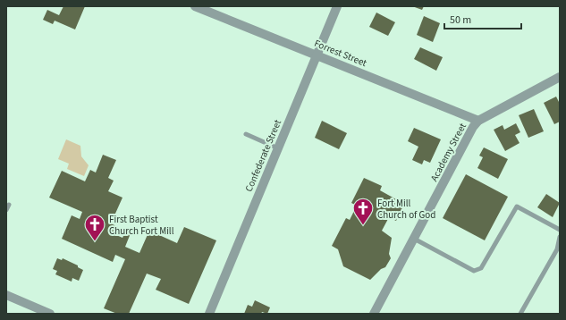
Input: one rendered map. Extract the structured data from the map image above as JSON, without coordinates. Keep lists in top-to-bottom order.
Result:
{
  "streets": {
    "street": ["Forrest Street", "Academy Street", "Confederate Street"]
  },
  "crossings": [
    ["Forrest Street", "Academy Street"],
    ["Forrest Street", "Confederate Street"]
  ],
  "places": {
    "church": ["Fort Mill Church of God", "First Baptist Church Fort Mill"]
  },
  "scale_bar": "50 m"
}
